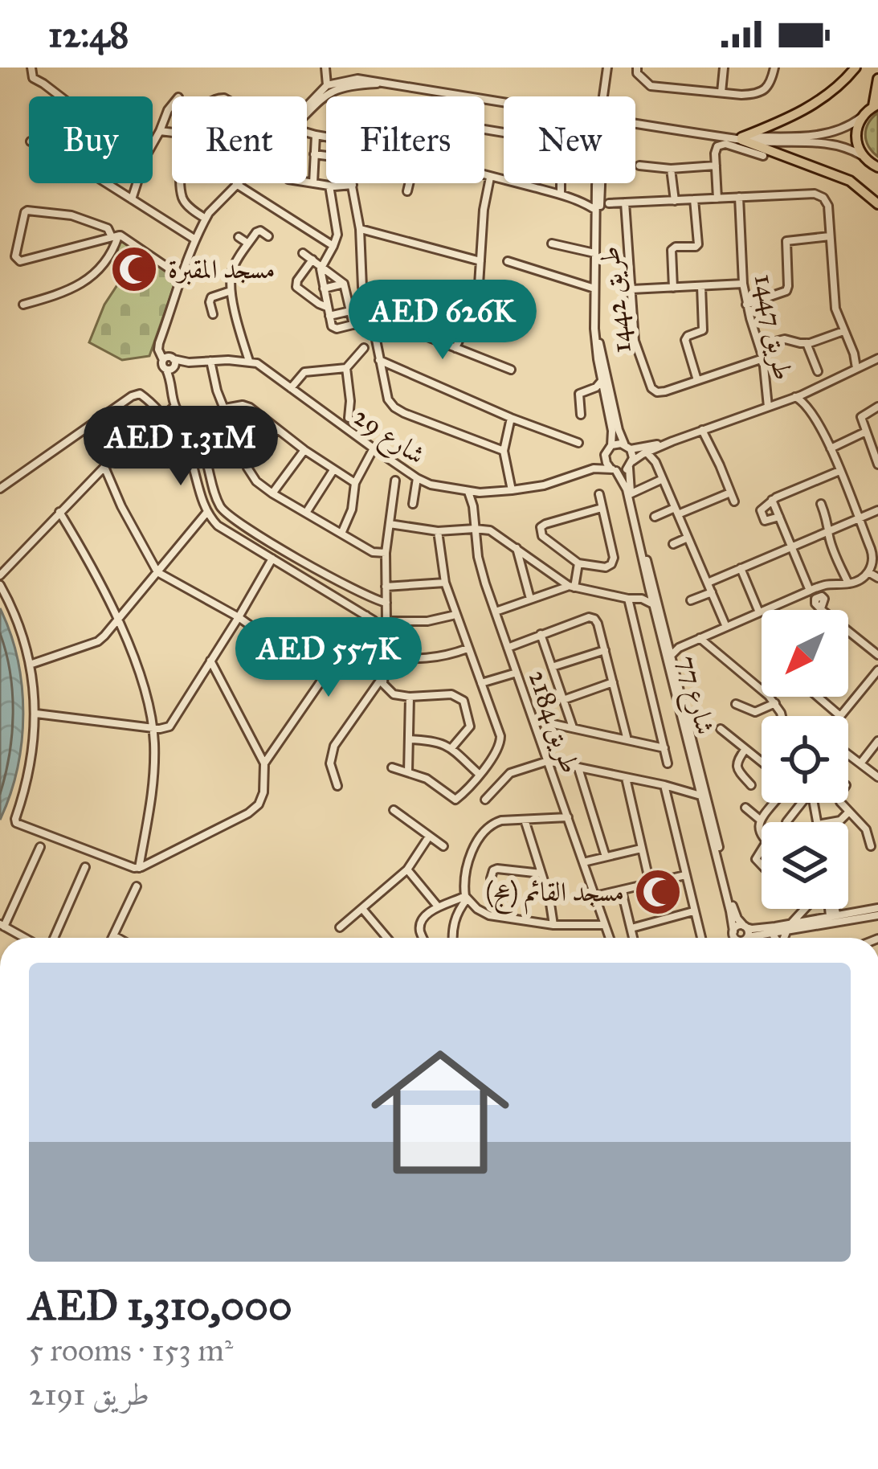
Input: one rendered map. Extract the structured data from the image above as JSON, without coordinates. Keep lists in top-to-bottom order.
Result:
{
  "streets": {
    "street": [
      "طريق 1442",
      "طريق 1447",
      "شارع 29",
      "شارع 77",
      "طريق 2184"
    ]
  },
  "crossings": [
    ["طريق 1442", "طريق 1447"],
    ["شارع 29", "شارع 77"],
    ["شارع 29", "طريق 2184"]
  ],
  "places": {
    "mosque": ["مسجد المقبرة", "مسجد القائم (عج)"]
  },
  "north": "bottom left",
  "page": {
    "status": "12:48",
    "chip": [
      "Buy",
      "Rent",
      "Filters",
      "New"
    ],
    "price": ["AED 626K", "AED 1.31M", "AED 557K"],
    "list": [
      {
        "name": "AED 1,310,000",
        "note": "5 rooms · 153 m² · طريق 2191"
      }
    ]
  }
}
